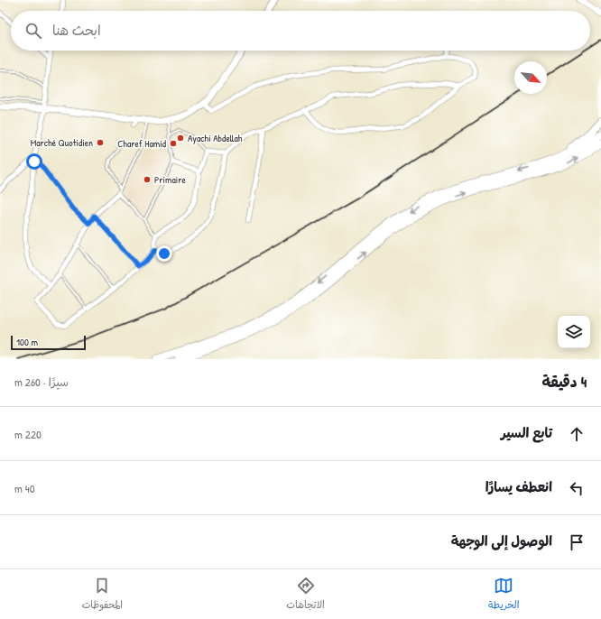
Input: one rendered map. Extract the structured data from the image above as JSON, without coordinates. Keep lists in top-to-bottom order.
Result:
{
  "places": [
    "Ayachi Abdellah",
    "Marché Quotidien",
    "Charef Hamid",
    "Primaire"
  ],
  "scale_bar": "100 m",
  "north": "bottom right",
  "page": {
    "search": "ابحث هنا",
    "scale": "100 m",
    "heading": ["4 دقيقة", "سيرًا · 260 m"],
    "list": [
      ["تابع السير", "220 m"],
      ["انعطف يسارًا", "40 m"],
      "الوصول إلى الوجهة"
    ],
    "nav": ["الخريطة", "الاتجاهات", "المحفوظات"]
  }
}
